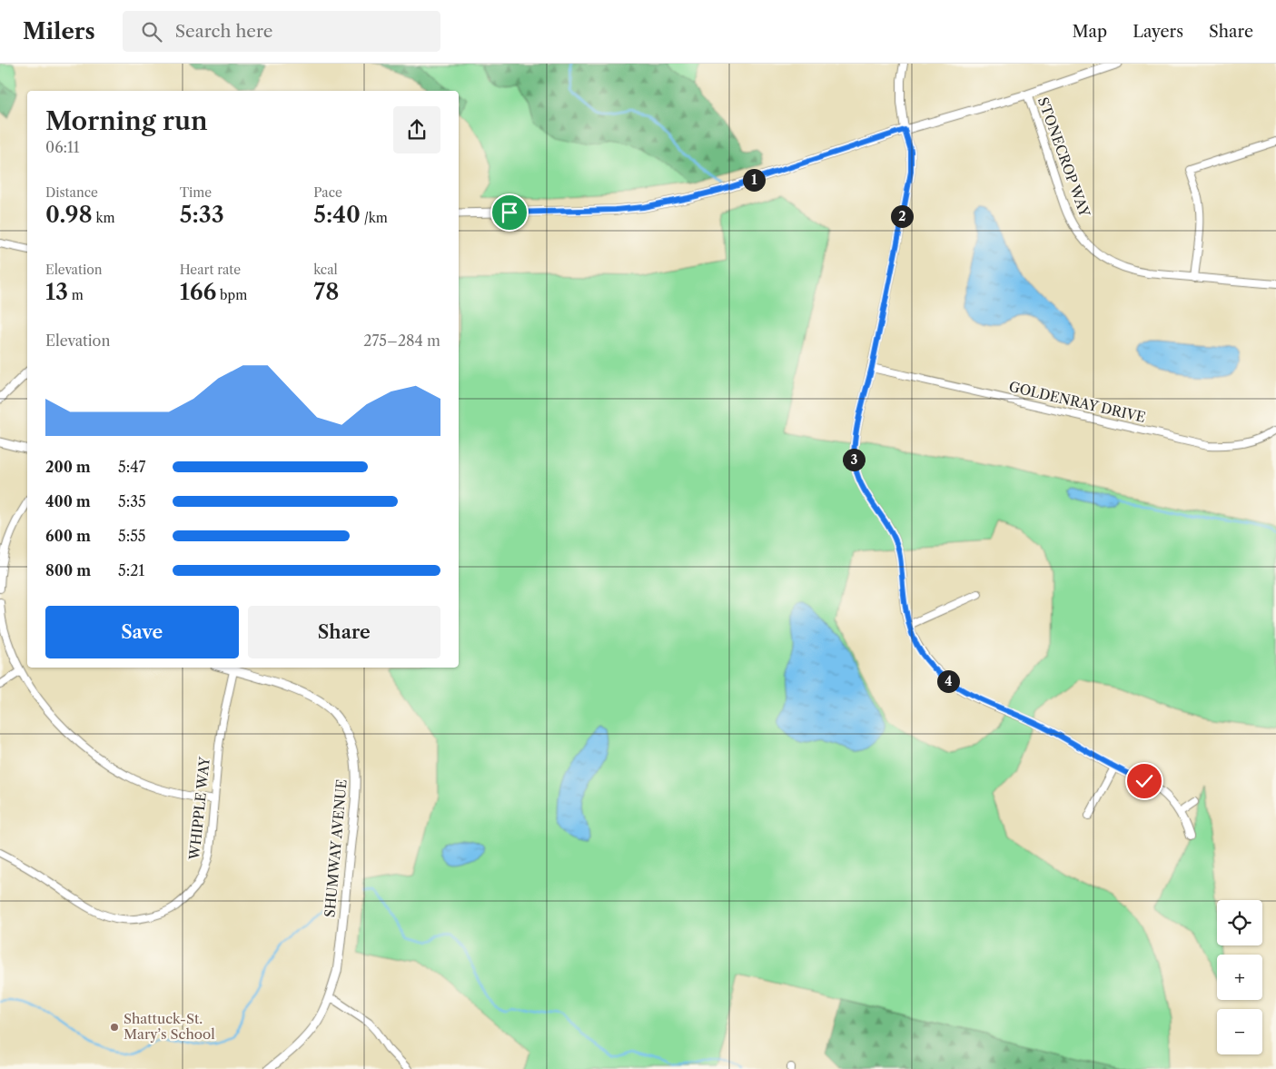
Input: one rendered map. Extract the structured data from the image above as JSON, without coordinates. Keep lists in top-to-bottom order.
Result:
{
  "streets": {
    "street": [
      "STONECROP WAY",
      "GOLDENRAY DRIVE",
      "WHIPPLE WAY",
      "SHUMWAY AVENUE"
    ]
  },
  "crossings": [
    ["WHIPPLE WAY", "SHUMWAY AVENUE"]
  ],
  "places": ["Shattuck-St. Mary’s School"],
  "page": {
    "header": "Milers",
    "search": "Search here",
    "nav": ["Map", "Layers", "Share"],
    "heading": ["Morning run", "06:11"],
    "stats": [
      ["Distance", "0.98 km"],
      ["Time", "5:33"],
      ["Pace", "5:40 /km"],
      ["Elevation", "13 m"],
      ["Heart rate", "166 bpm"],
      ["kcal", "78"]
    ],
    "pins": [
      "1",
      "2",
      "3",
      "4"
    ],
    "chart": ["Elevation", "275–284 m"],
    "list": [
      {
        "name": "200 m",
        "note": "5:47"
      },
      {
        "name": "400 m",
        "note": "5:35"
      },
      {
        "name": "600 m",
        "note": "5:55"
      },
      {
        "name": "800 m",
        "note": "5:21"
      }
    ],
    "buttons": ["Save", "Share"],
    "map_buttons": ["+", "−"]
  }
}
